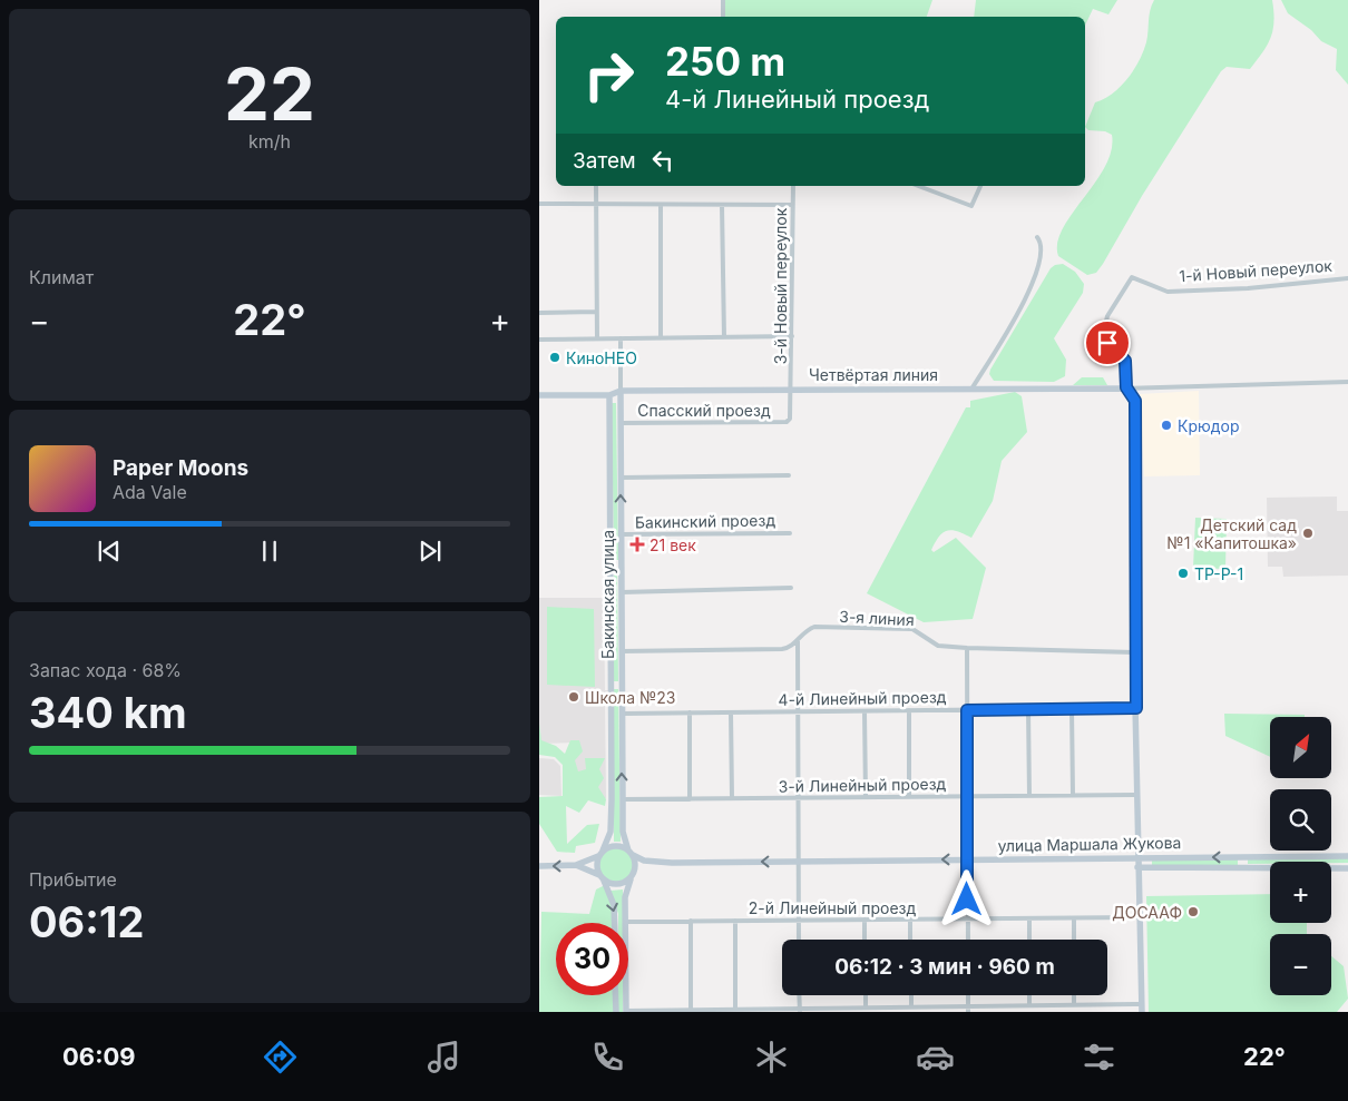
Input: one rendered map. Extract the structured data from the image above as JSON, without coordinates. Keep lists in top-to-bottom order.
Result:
{
  "streets": {
    "street": [
      "1-й Новый переулок",
      "3-й Новый переулок",
      "Четвёртая линия",
      "Спасский проезд",
      "Бакинский проезд",
      "Бакинская улица",
      "3-я линия",
      "4-й Линейный проезд",
      "3-й Линейный проезд",
      "улица Маршала Жукова",
      "2-й Линейный проезд"
    ]
  },
  "crossings": [
    ["1-й Новый переулок", "Четвёртая линия"],
    ["1-й Новый переулок", "3-я линия"],
    ["1-й Новый переулок", "4-й Линейный проезд"],
    ["1-й Новый переулок", "3-й Линейный проезд"],
    ["1-й Новый переулок", "улица Маршала Жукова"],
    ["1-й Новый переулок", "2-й Линейный проезд"],
    ["3-й Новый переулок", "Четвёртая линия"],
    ["3-й Новый переулок", "Спасский проезд"],
    ["Четвёртая линия", "Спасский проезд"],
    ["Четвёртая линия", "Бакинская улица"],
    ["Спасский проезд", "Бакинская улица"],
    ["Бакинский проезд", "Бакинская улица"],
    ["Бакинская улица", "3-я линия"],
    ["Бакинская улица", "4-й Линейный проезд"],
    ["Бакинская улица", "3-й Линейный проезд"],
    ["Бакинская улица", "улица Маршала Жукова"]
  ],
  "one_way": ["улица Маршала Жукова"],
  "places": {
    "other": [
      "КиноНЕО",
      "Крюдор",
      "Детский сад №1 «Капитошка»",
      "ТР-Р-1",
      "Школа №23",
      "ДОСААФ"
    ],
    "health": ["21 век"]
  },
  "north": "top right",
  "page": {
    "tile": [
      ["22", "km/h"],
      "Климат",
      ["Запас хода · 68%", "340 km"],
      ["Прибытие", "06:12"]
    ],
    "turn": ["250 m", "4-й Линейный проезд"],
    "then": "Затем",
    "heat": ["−", "22°", "+"],
    "song": ["Paper Moons", "Ada Vale"],
    "map_buttons": ["+", "−"],
    "limit": "30",
    "trip": "06:12 · 3 мин · 960 m",
    "tabs": ["06:09", "22°"]
  }
}
